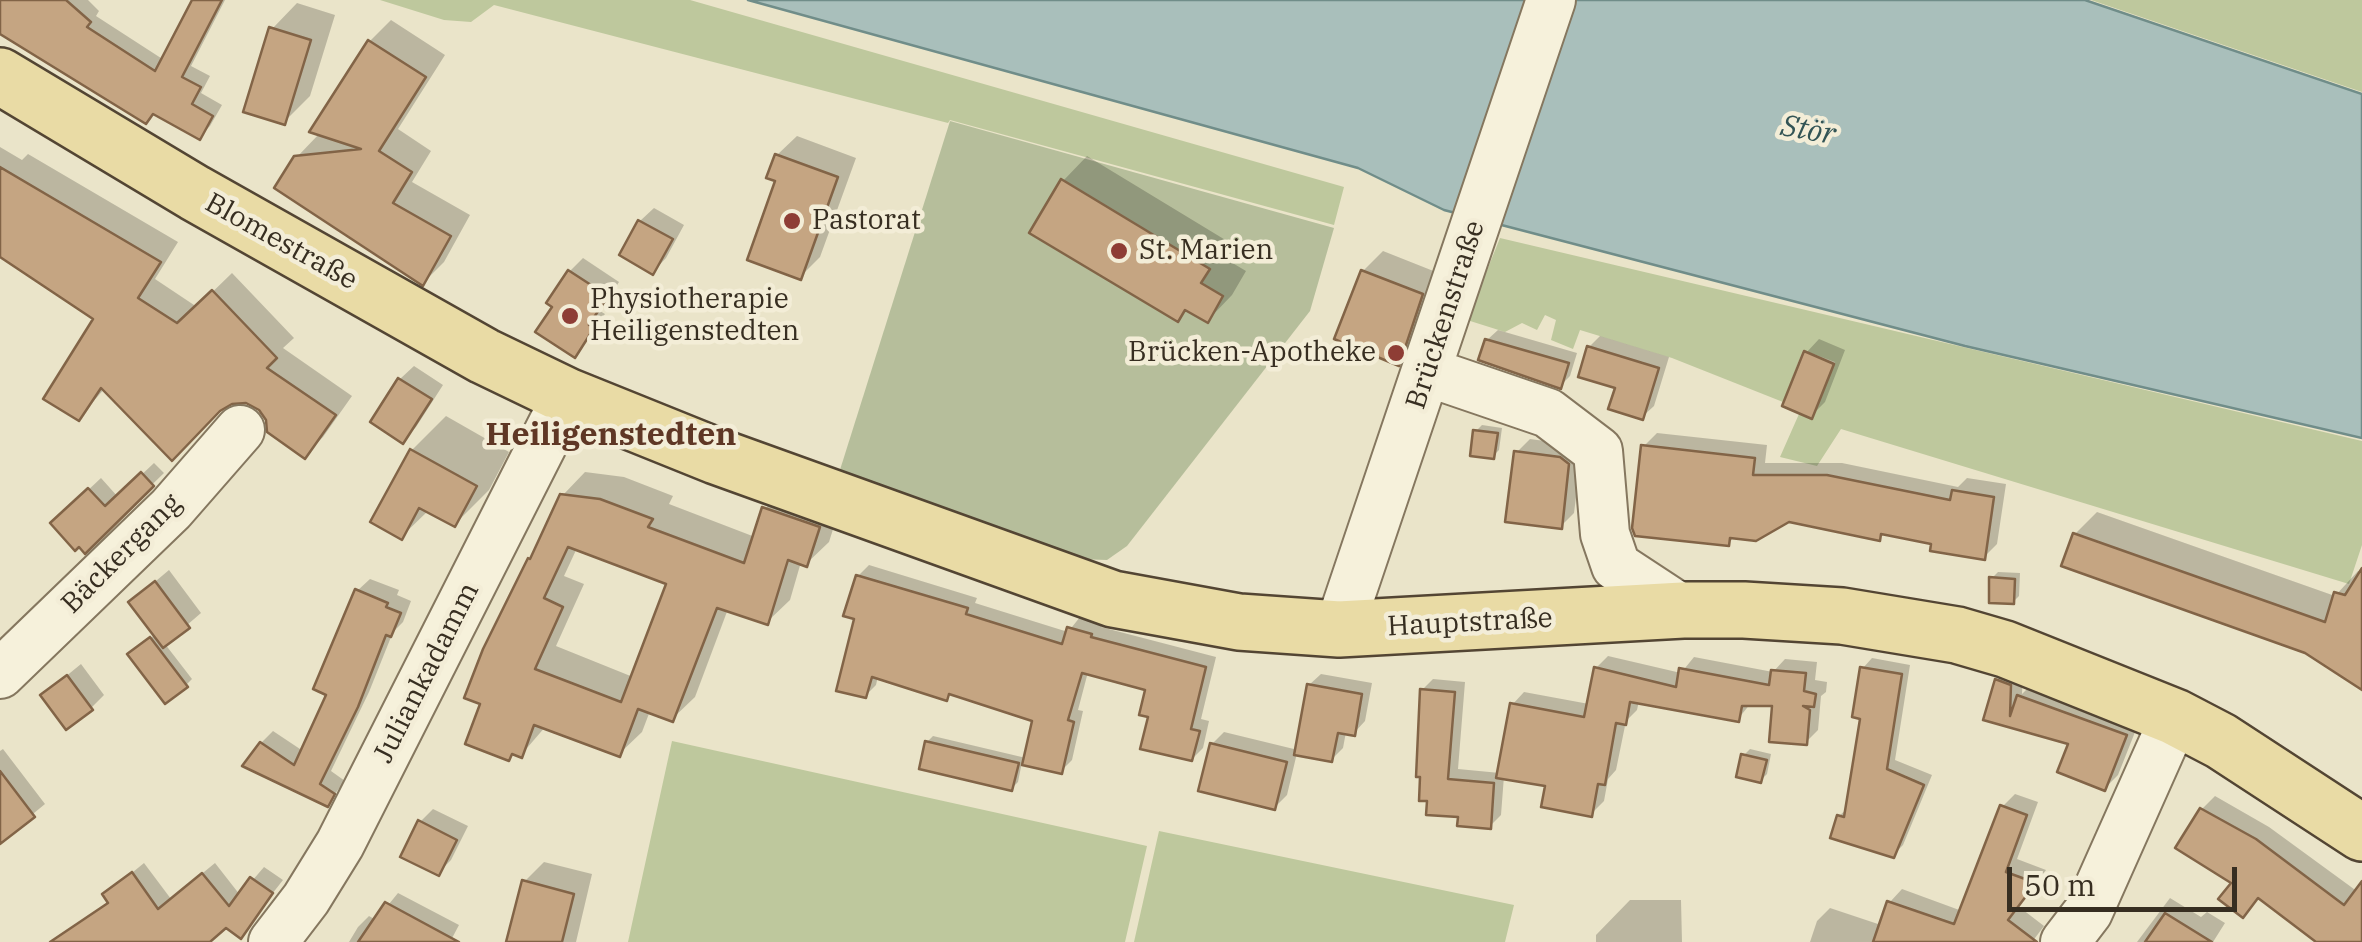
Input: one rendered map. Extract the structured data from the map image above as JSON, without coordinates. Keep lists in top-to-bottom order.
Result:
{
  "streets": {
    "main road": ["Blomestraße", "Hauptstraße"],
    "street": ["Brückenstraße", "Bäckergang", "Juliankadamm"]
  },
  "crossings": [
    ["Blomestraße", "Hauptstraße"],
    ["Blomestraße", "Juliankadamm"],
    ["Brückenstraße", "Hauptstraße"],
    ["Hauptstraße", "Juliankadamm"]
  ],
  "districts": ["Heiligenstedten"],
  "water": ["Stör"],
  "places": [
    "Pastorat",
    "St. Marien",
    "Physiotherapie Heiligenstedten",
    "Brücken-Apotheke"
  ],
  "scale_bar": "50 m"
}
